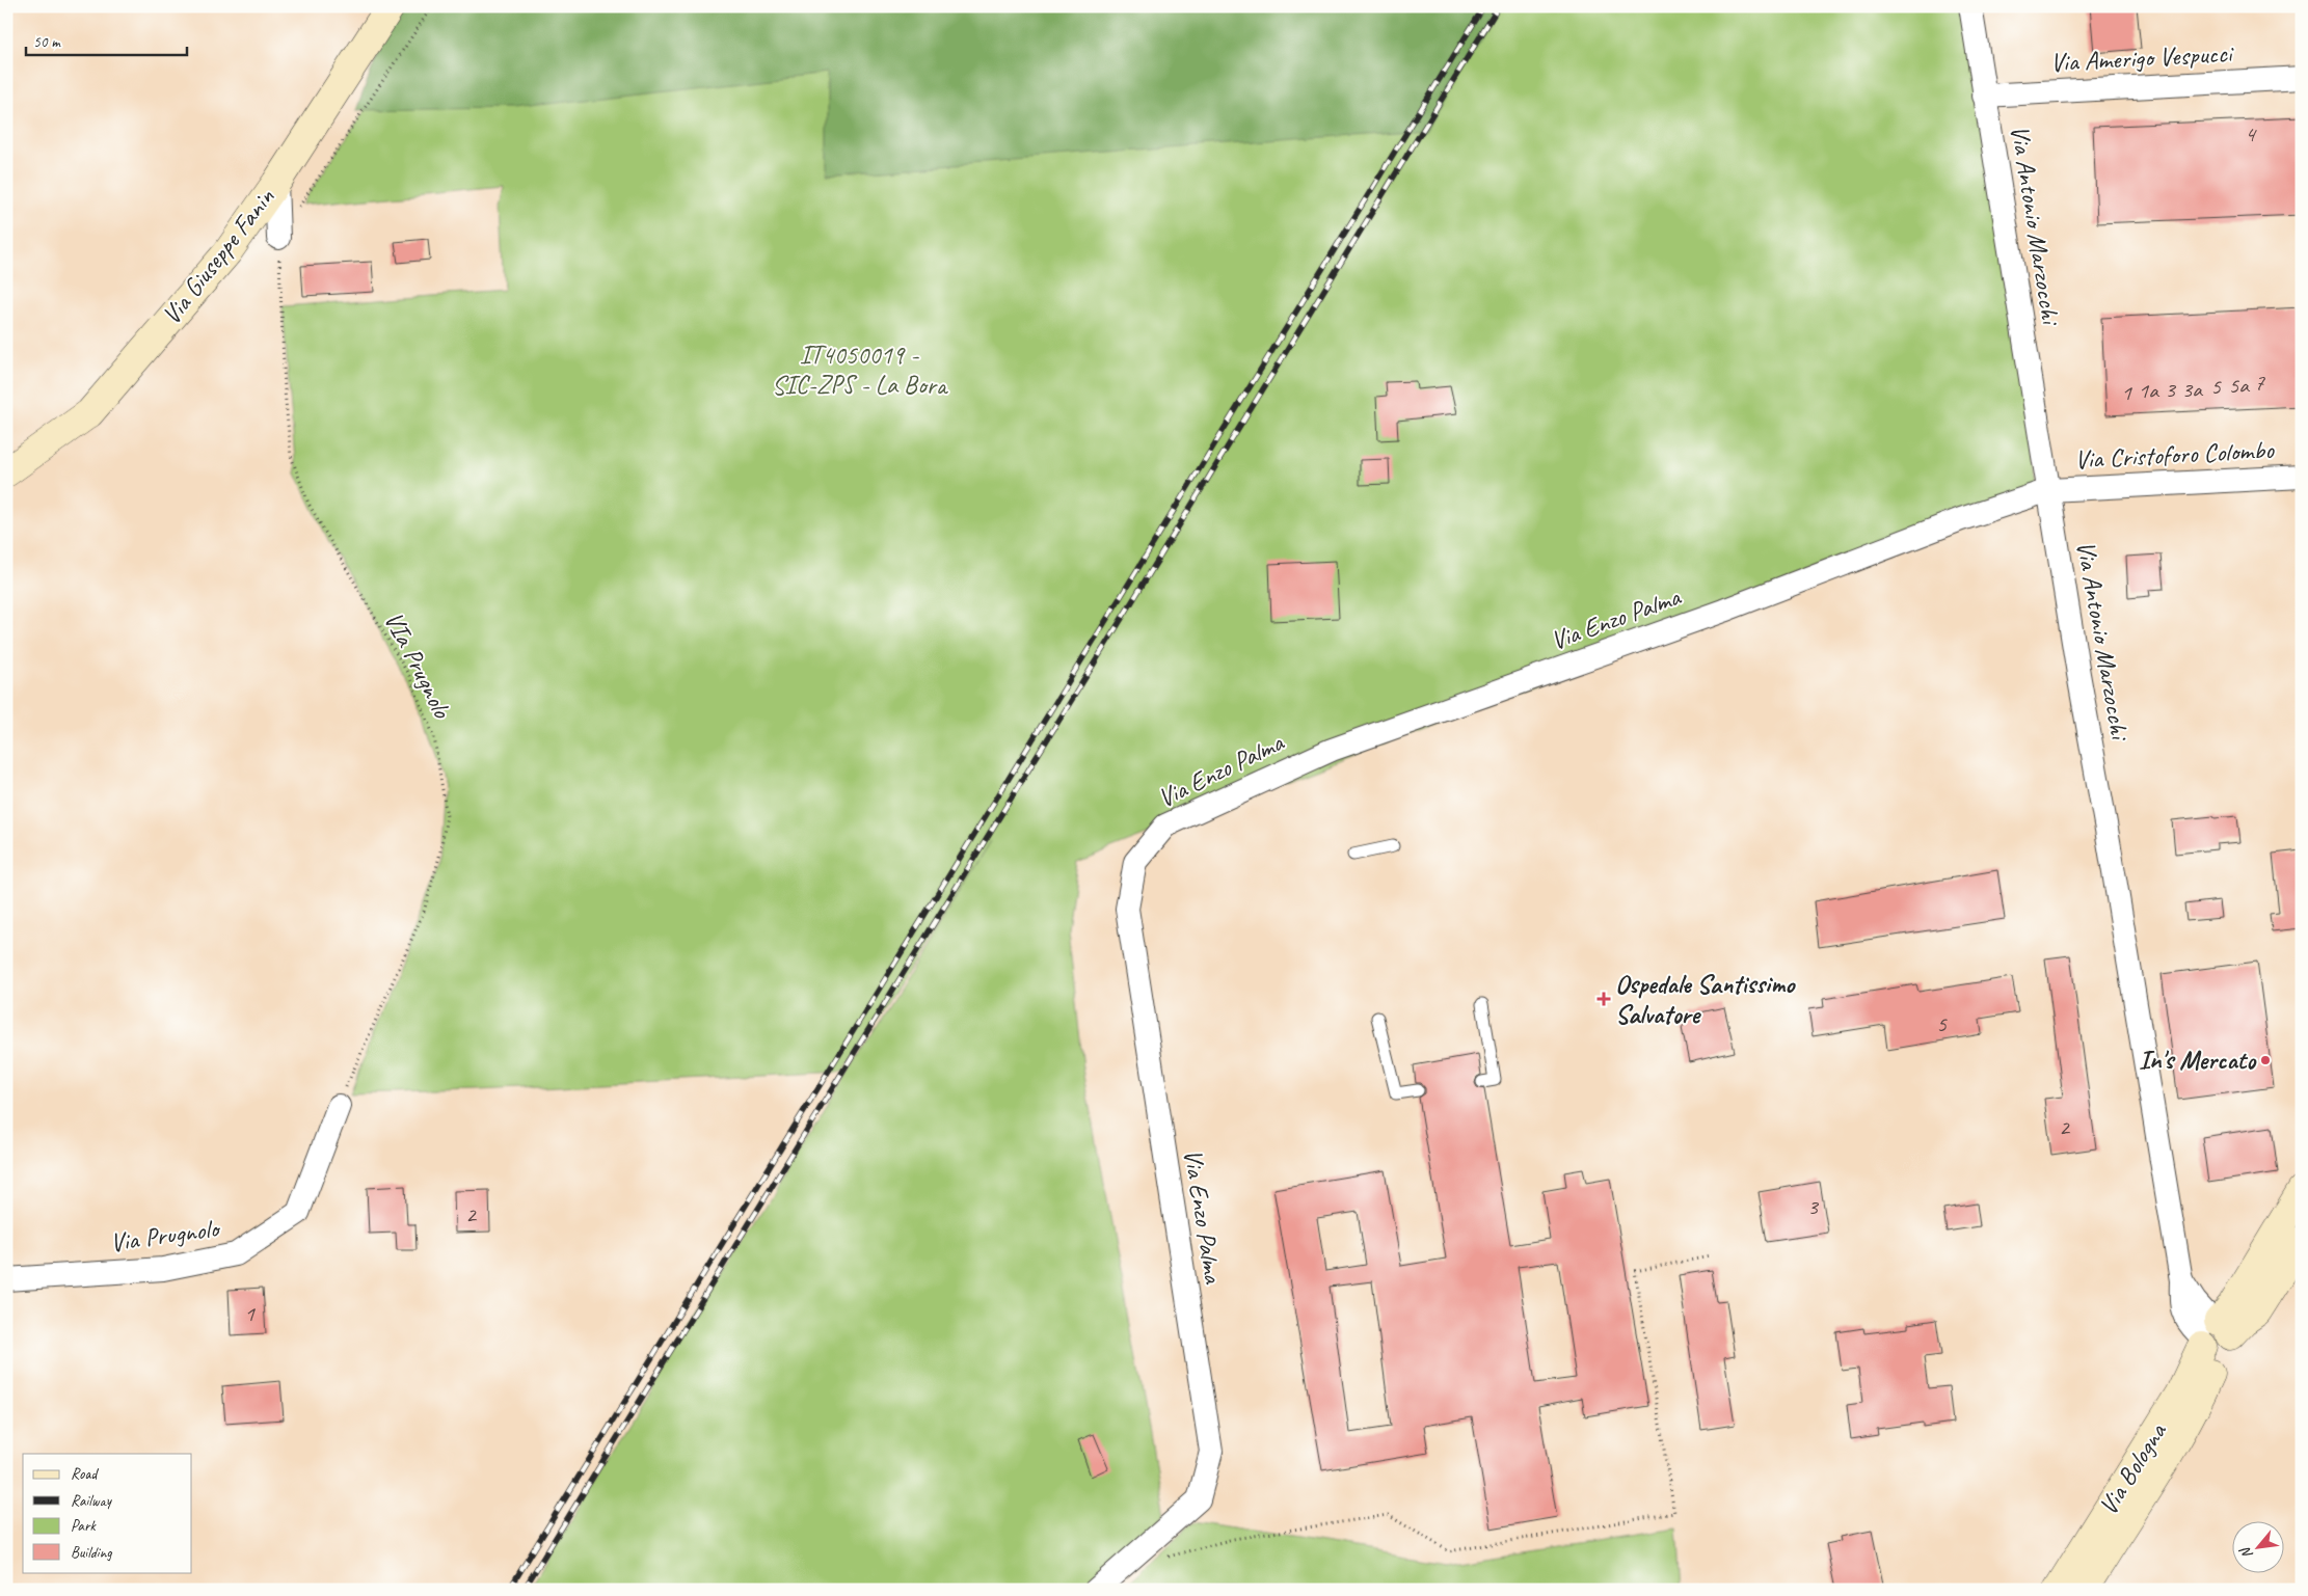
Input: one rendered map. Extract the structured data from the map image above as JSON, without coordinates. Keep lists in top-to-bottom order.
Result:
{
  "streets": {
    "main road": ["Via Giuseppe Fanin", "Via Bologna"],
    "street": [
      "Via Amerigo Vespucci",
      "Via Antonio Marzocchi",
      "Via Cristoforo Colombo",
      "Via Enzo Palma",
      "Via Prugnolo"
    ],
    "path": ["VIa Prugnolo"]
  },
  "crossings": [
    ["Via Amerigo Vespucci", "Via Antonio Marzocchi"],
    ["Via Antonio Marzocchi", "Via Cristoforo Colombo"],
    ["Via Antonio Marzocchi", "Via Enzo Palma"],
    ["Via Antonio Marzocchi", "Via Bologna"],
    ["Via Cristoforo Colombo", "Via Enzo Palma"],
    ["VIa Prugnolo", "Via Prugnolo"]
  ],
  "parks": ["IT4050019 - SIC-ZPS - La Bora"],
  "places": {
    "health": ["Ospedale Santissimo Salvatore"],
    "other": ["In's Mercato"]
  },
  "house_numbers": [
    "4",
    "7",
    "5a",
    "5",
    "3",
    "3a",
    "1a",
    "1",
    "5",
    "2",
    "3",
    "2",
    "1"
  ],
  "legend": [
    "Road",
    "Railway",
    "Park",
    "Building"
  ],
  "scale_bar": "50 m",
  "north": "bottom left"
}
